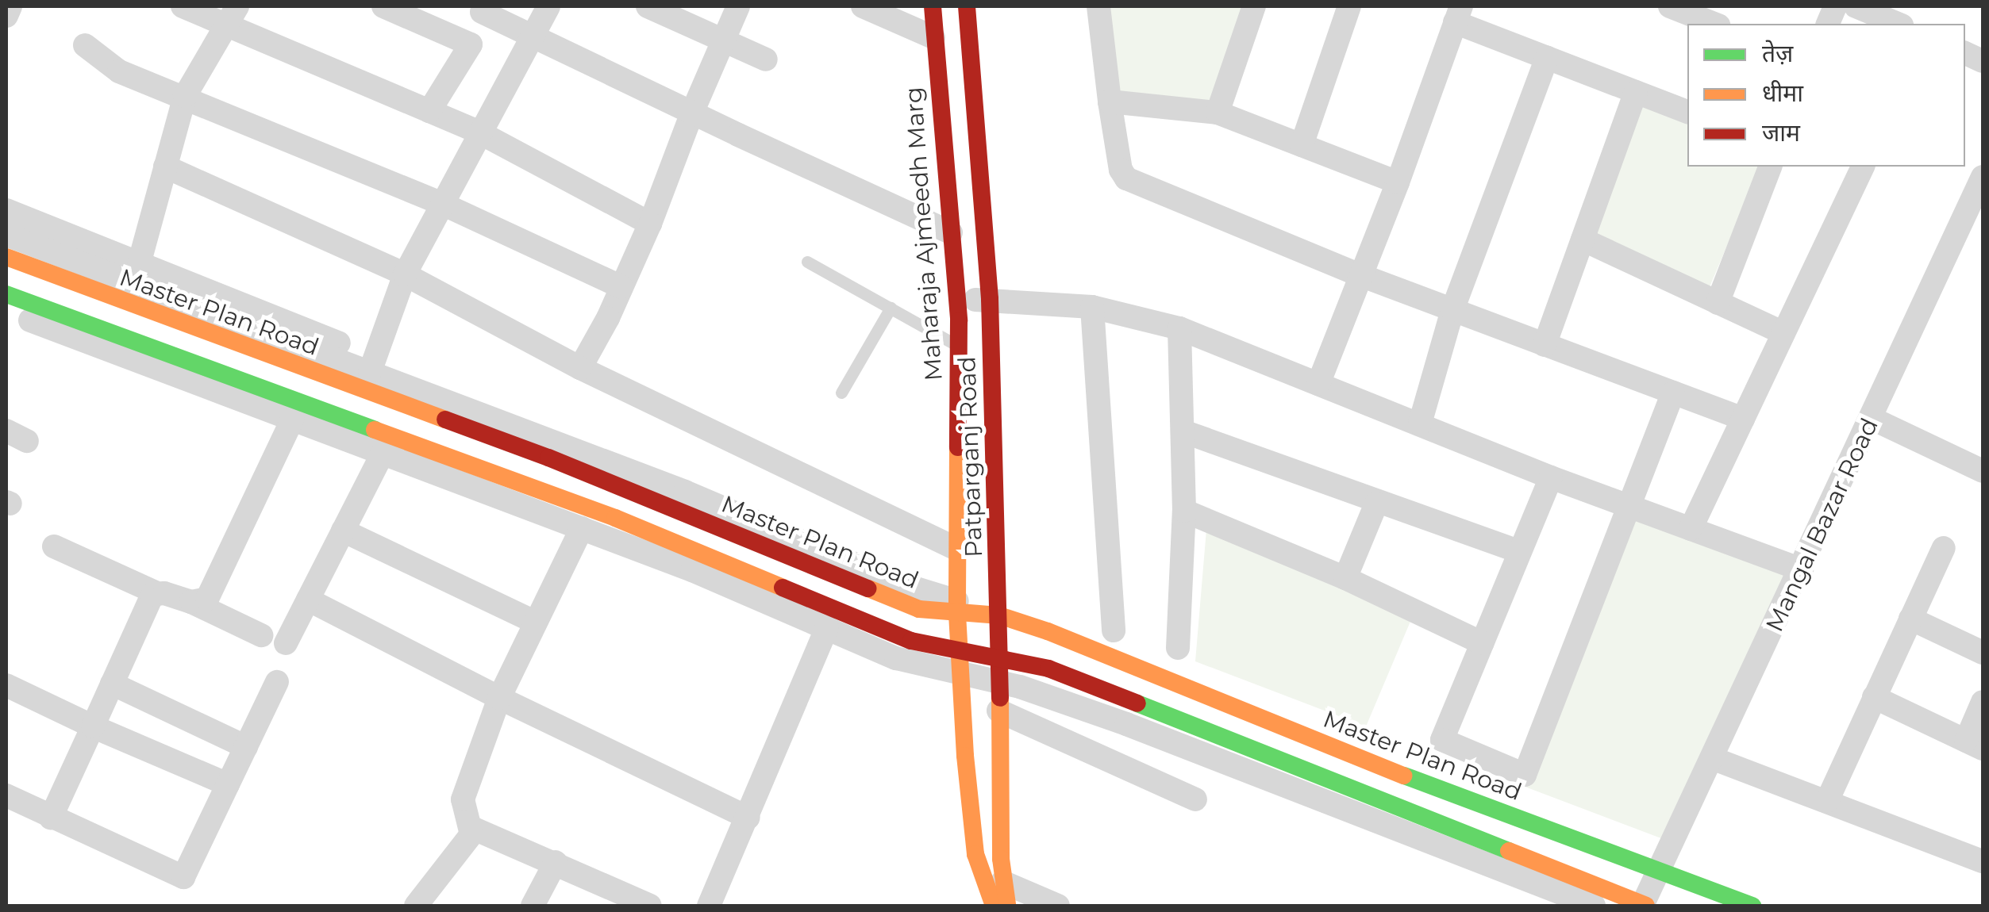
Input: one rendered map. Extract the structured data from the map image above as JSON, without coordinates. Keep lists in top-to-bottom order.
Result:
{
  "streets": {
    "main road": ["Maharaja Ajmeedh Marg", "Master Plan Road", "Patparganj Road"],
    "street": ["Mangal Bazar Road"]
  },
  "crossings": [
    ["Maharaja Ajmeedh Marg", "Master Plan Road"],
    ["Master Plan Road", "Patparganj Road"],
    ["Master Plan Road", "Mangal Bazar Road"]
  ],
  "legend": ["तेज़", "धीमा", "जाम"]
}
